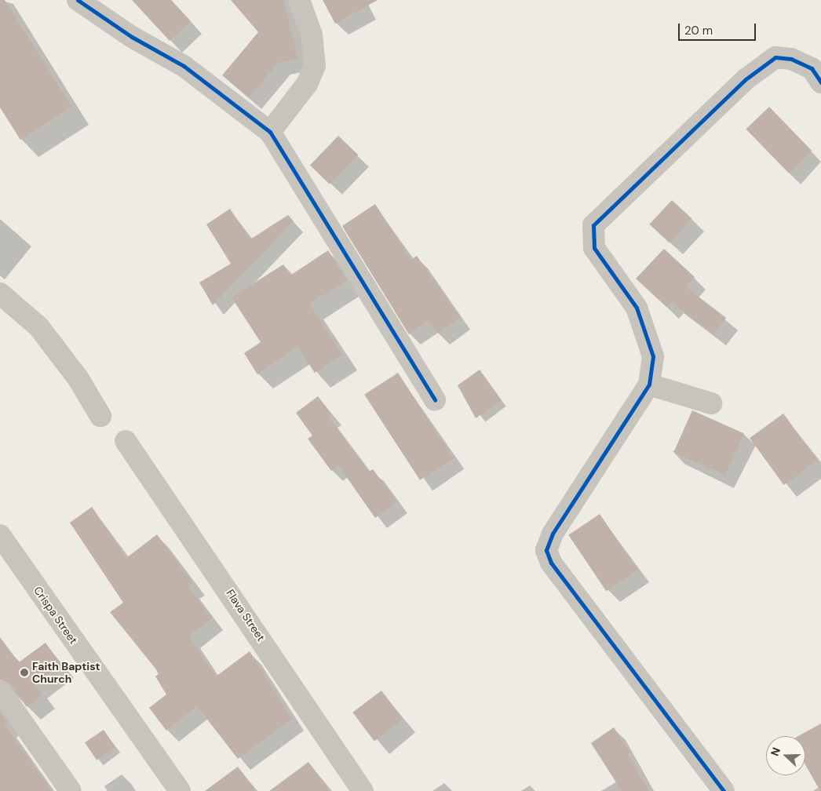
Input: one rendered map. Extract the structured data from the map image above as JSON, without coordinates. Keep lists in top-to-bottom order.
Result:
{
  "streets": {
    "street": ["Crispa Street", "Flava Street"]
  },
  "places": ["Faith Baptist Church"],
  "scale_bar": "20 m",
  "north": "left"
}
